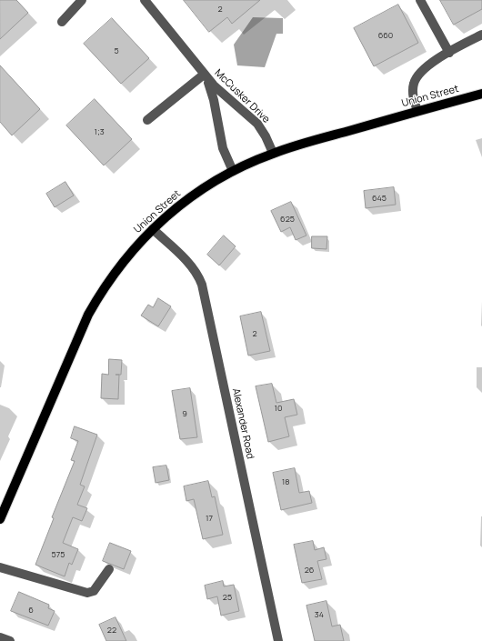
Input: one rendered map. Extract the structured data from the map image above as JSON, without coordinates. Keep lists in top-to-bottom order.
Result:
{
  "streets": {
    "main road": ["Union Street"],
    "street": ["McCusker Drive", "Alexander Road"]
  },
  "crossings": [
    ["McCusker Drive", "Union Street"],
    ["Union Street", "Alexander Road"]
  ],
  "house_numbers": [
    "2",
    "660",
    "5",
    "1;3",
    "645",
    "625",
    "2",
    "10",
    "9",
    "18",
    "17",
    "575",
    "26",
    "25",
    "6",
    "34",
    "22"
  ]
}
